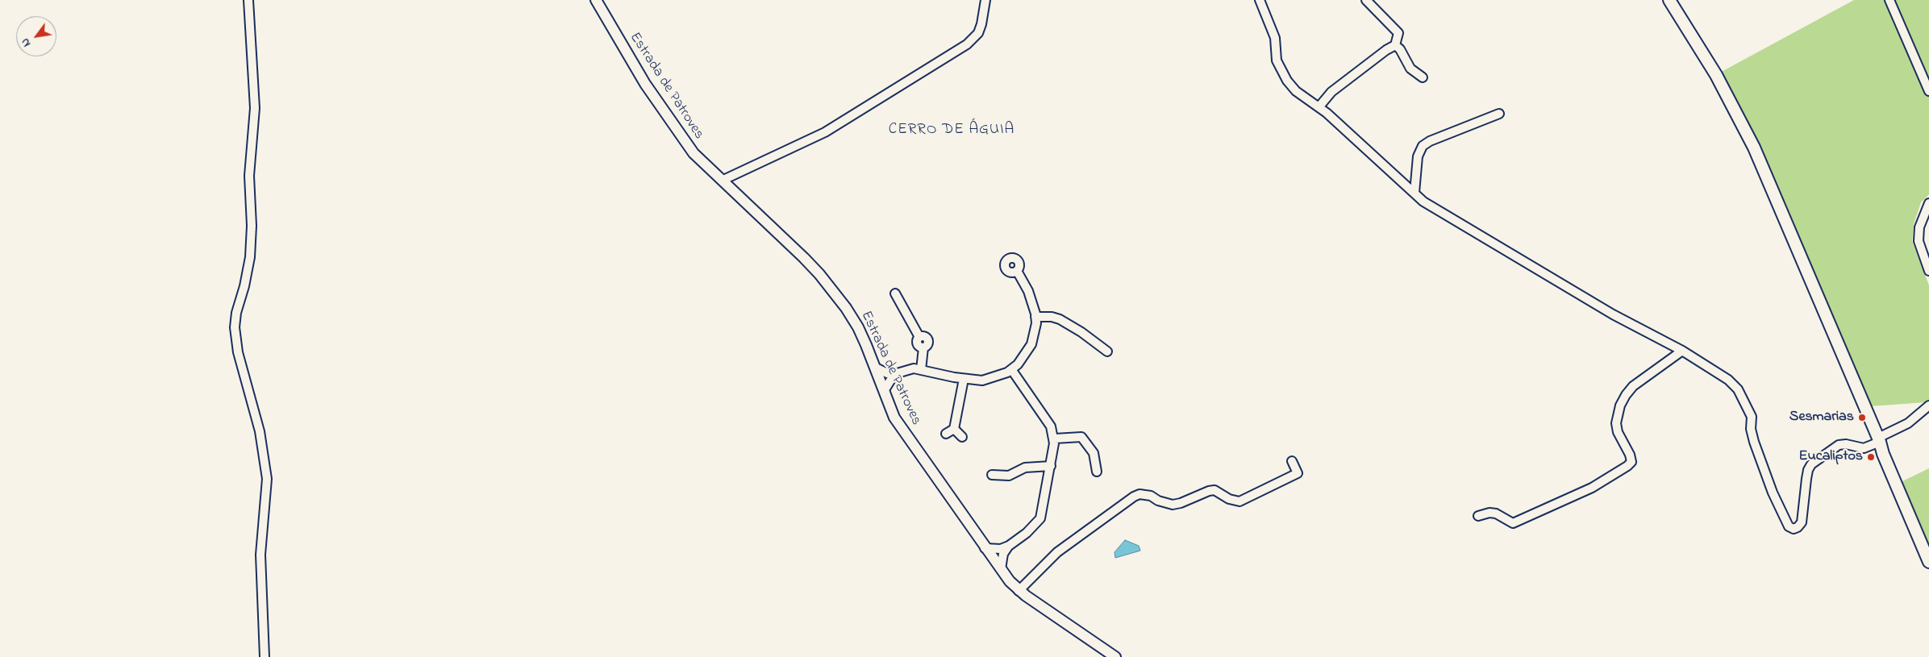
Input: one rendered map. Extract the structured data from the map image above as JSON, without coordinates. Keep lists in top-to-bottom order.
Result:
{
  "streets": {
    "street": ["Estrada de Patroves"]
  },
  "districts": ["CERRO DE ÁGUIA"],
  "places": ["Sesmarias", "Eucaliptos"],
  "north": "bottom left"
}
